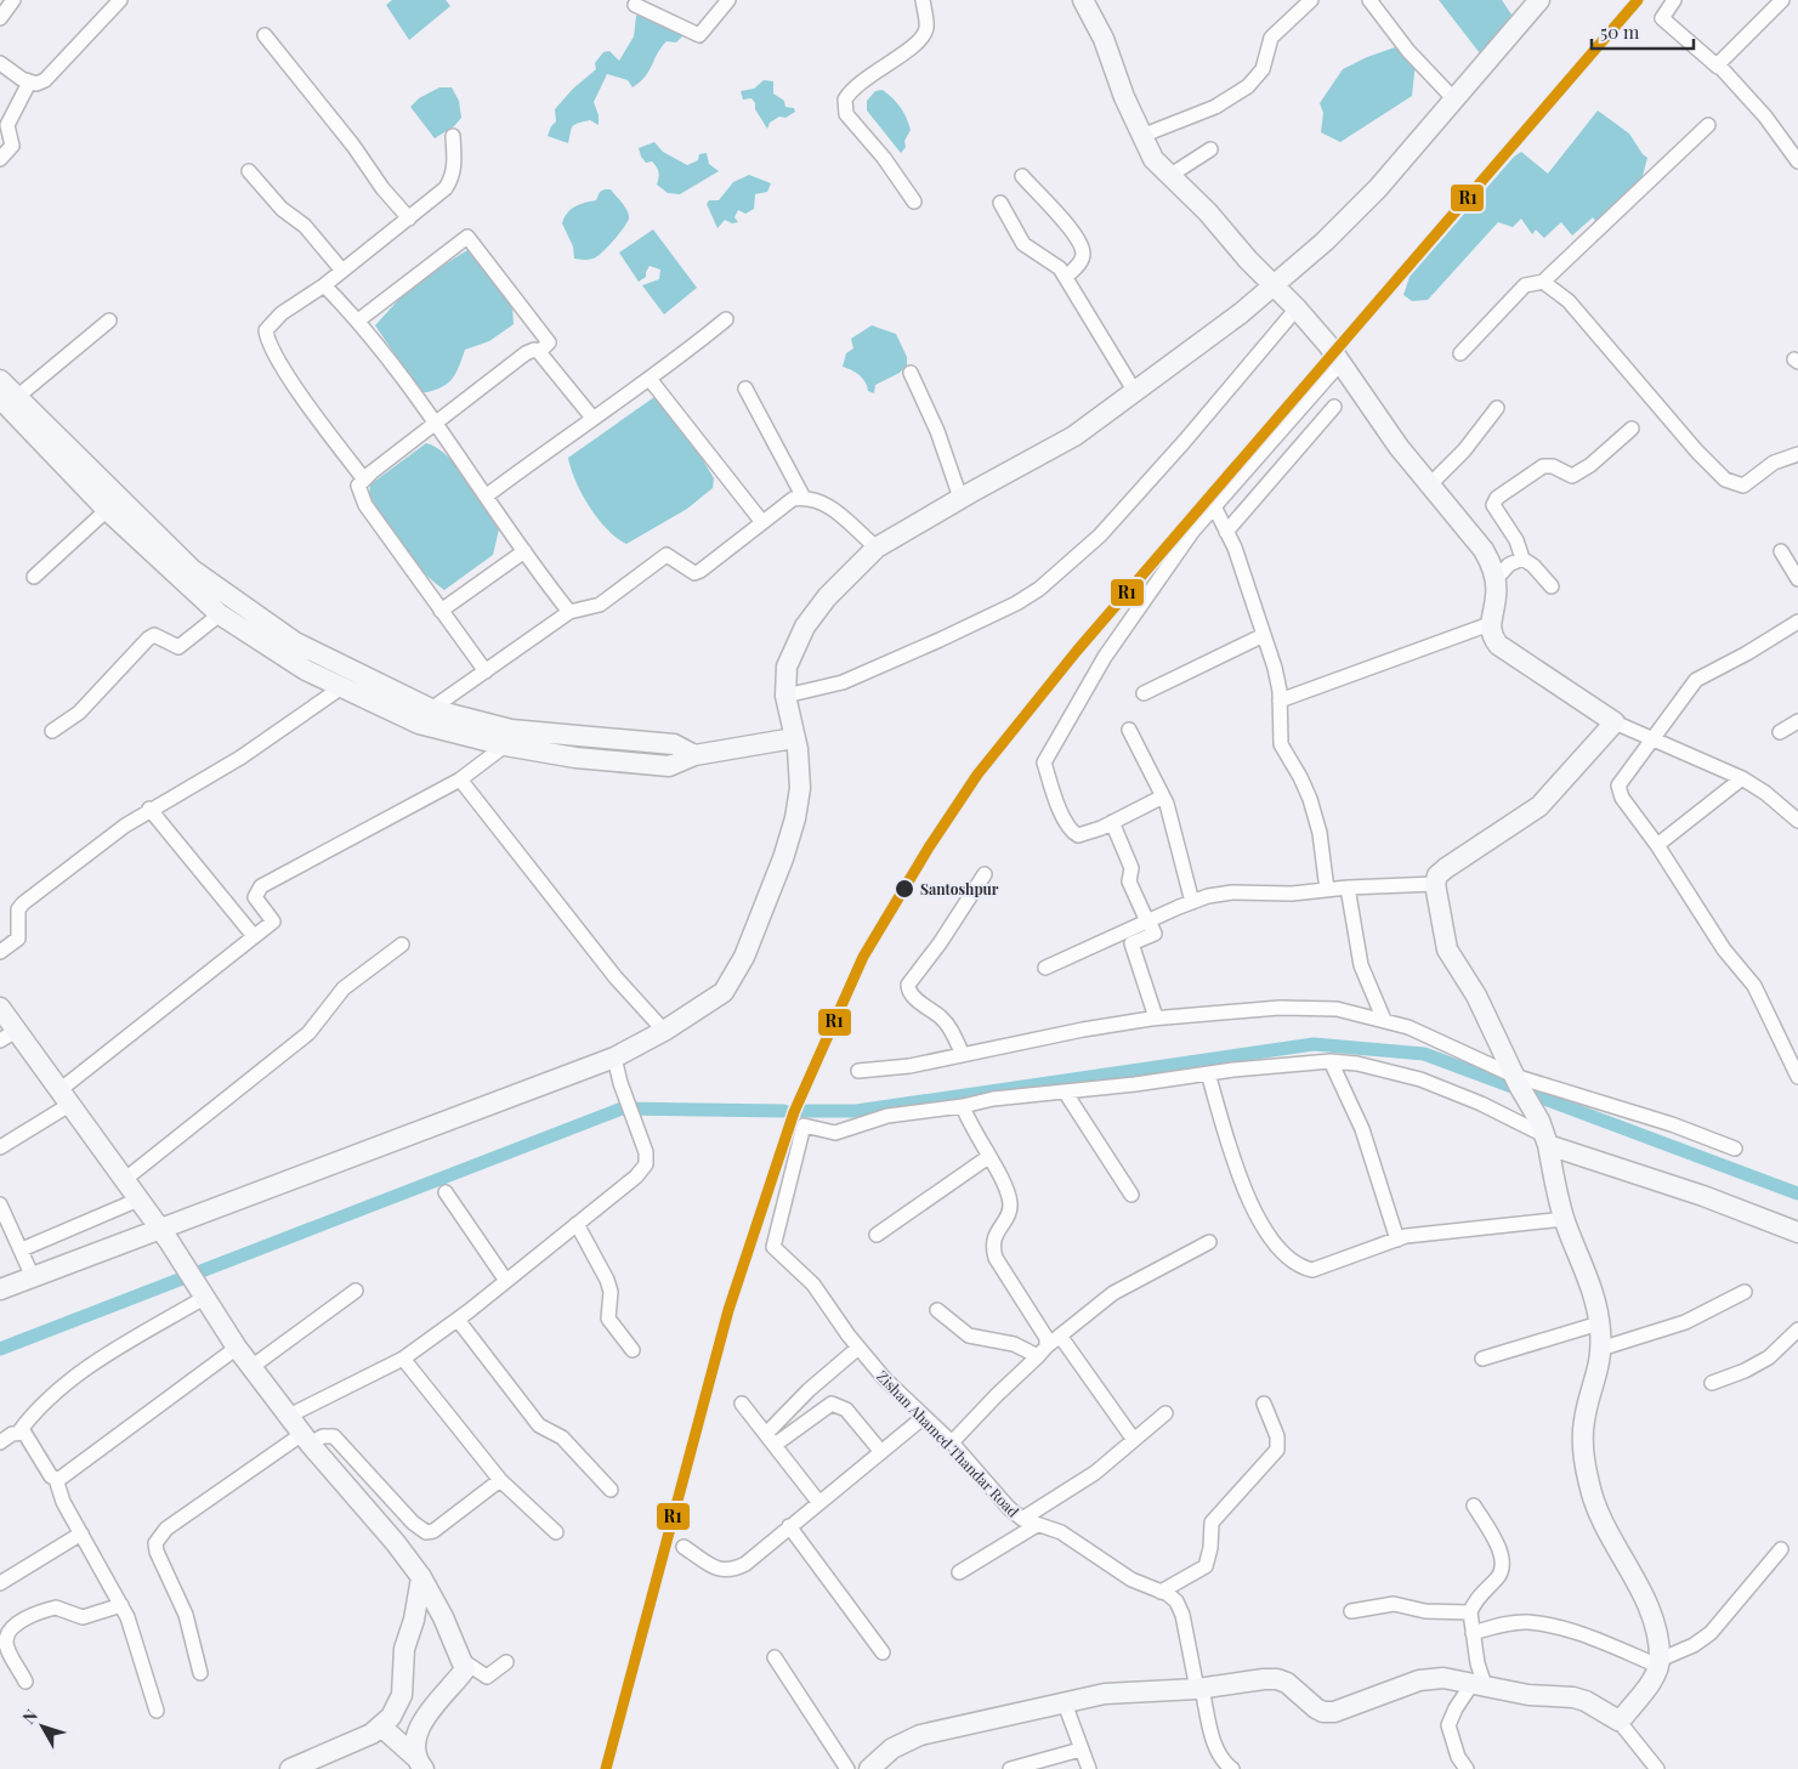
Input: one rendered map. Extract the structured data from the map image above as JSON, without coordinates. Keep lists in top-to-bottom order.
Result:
{
  "streets": {
    "street": ["Zishan Ahamed Thandar Road"]
  },
  "places": ["Santoshpur"],
  "lines": ["transit line R1"],
  "scale_bar": "50 m",
  "north": "top left"
}
